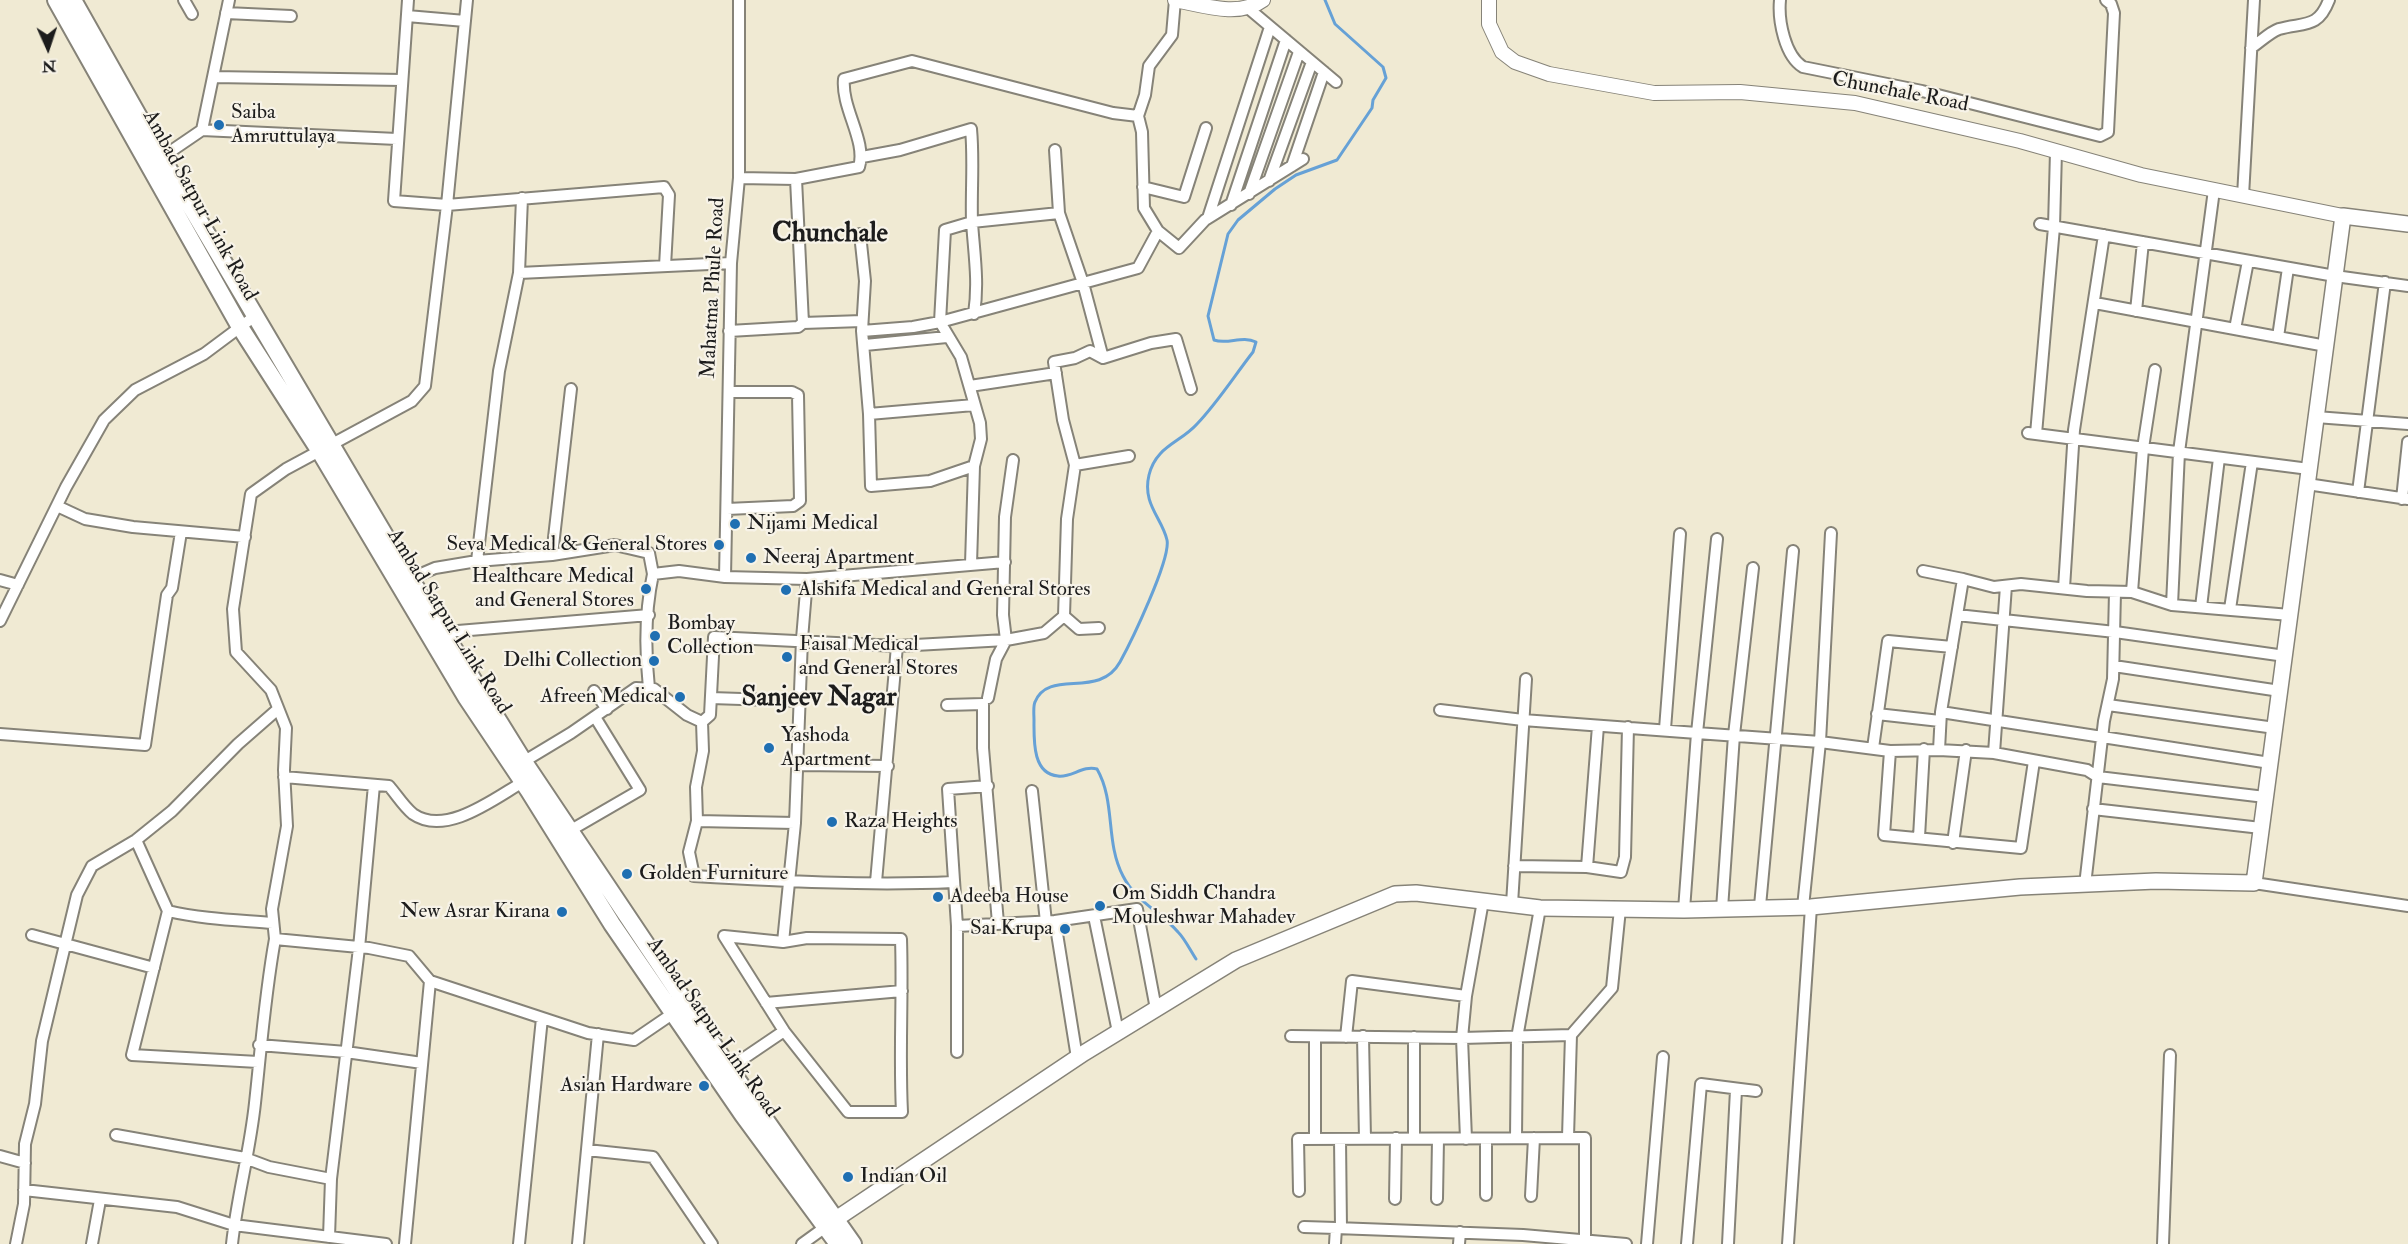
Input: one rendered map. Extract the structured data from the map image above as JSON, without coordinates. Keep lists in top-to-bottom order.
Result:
{
  "streets": {
    "main road": ["Ambad Satpur Link Road"],
    "street": ["Chunchale Road", "Mahatma Phule Road"]
  },
  "districts": ["Chunchale", "Sanjeev Nagar"],
  "places": [
    "Saiba Amruttulaya",
    "Nijami Medical",
    "Seva Medical & General Stores",
    "Neeraj Apartment",
    "Healthcare Medical and General Stores",
    "Alshifa Medical and General Stores",
    "Bombay Collection",
    "Faisal Medical and General Stores",
    "Delhi Collection",
    "Afreen Medical",
    "Yashoda Apartment",
    "Raza Heights",
    "Golden Furniture",
    "Adeeba House",
    "Om Siddh Chandra Mouleshwar Mahadev",
    "New Asrar Kirana",
    "Sai Krupa",
    "Asian Hardware",
    "Indian Oil"
  ],
  "north": "bottom"
}
